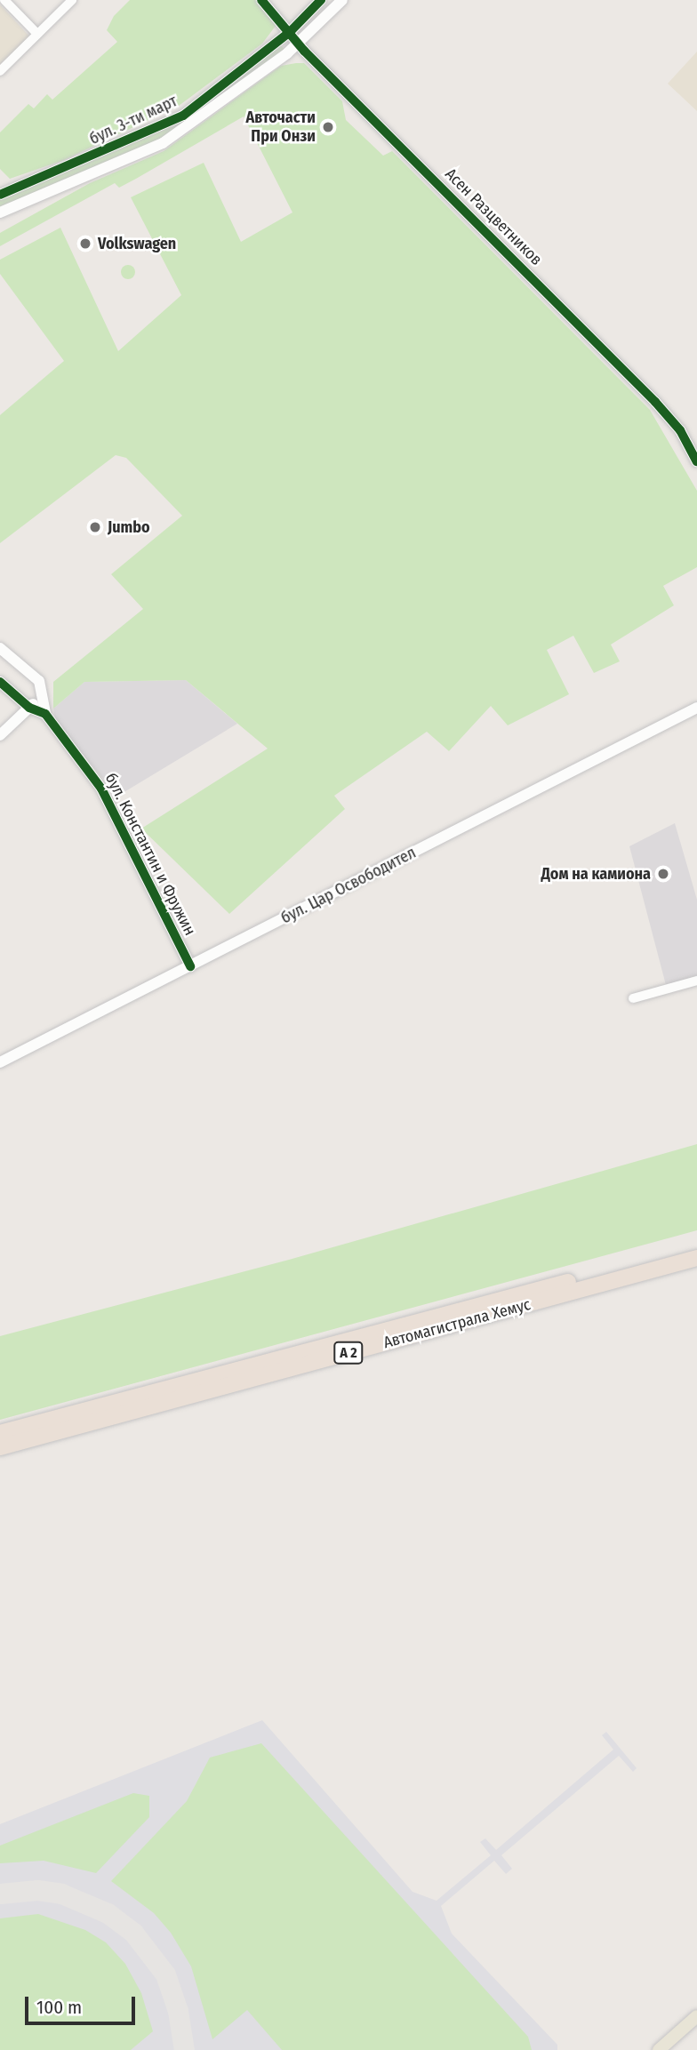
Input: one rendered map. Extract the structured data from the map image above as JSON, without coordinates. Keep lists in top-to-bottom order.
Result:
{
  "streets": {
    "highway": ["Автомагистрала Хемус", "A 2"],
    "street": [
      "бул. 3-ти март",
      "Асен Разцветников",
      "бул. Константин и Фружин",
      "бул. Цар Освободител"
    ]
  },
  "crossings": [
    ["бул. 3-ти март", "Асен Разцветников"],
    ["бул. Константин и Фружин", "бул. Цар Освободител"]
  ],
  "places": [
    "Авточасти При Онзи",
    "Volkswagen",
    "Jumbo",
    "Дом на камиона"
  ],
  "scale_bar": "100 m"
}
